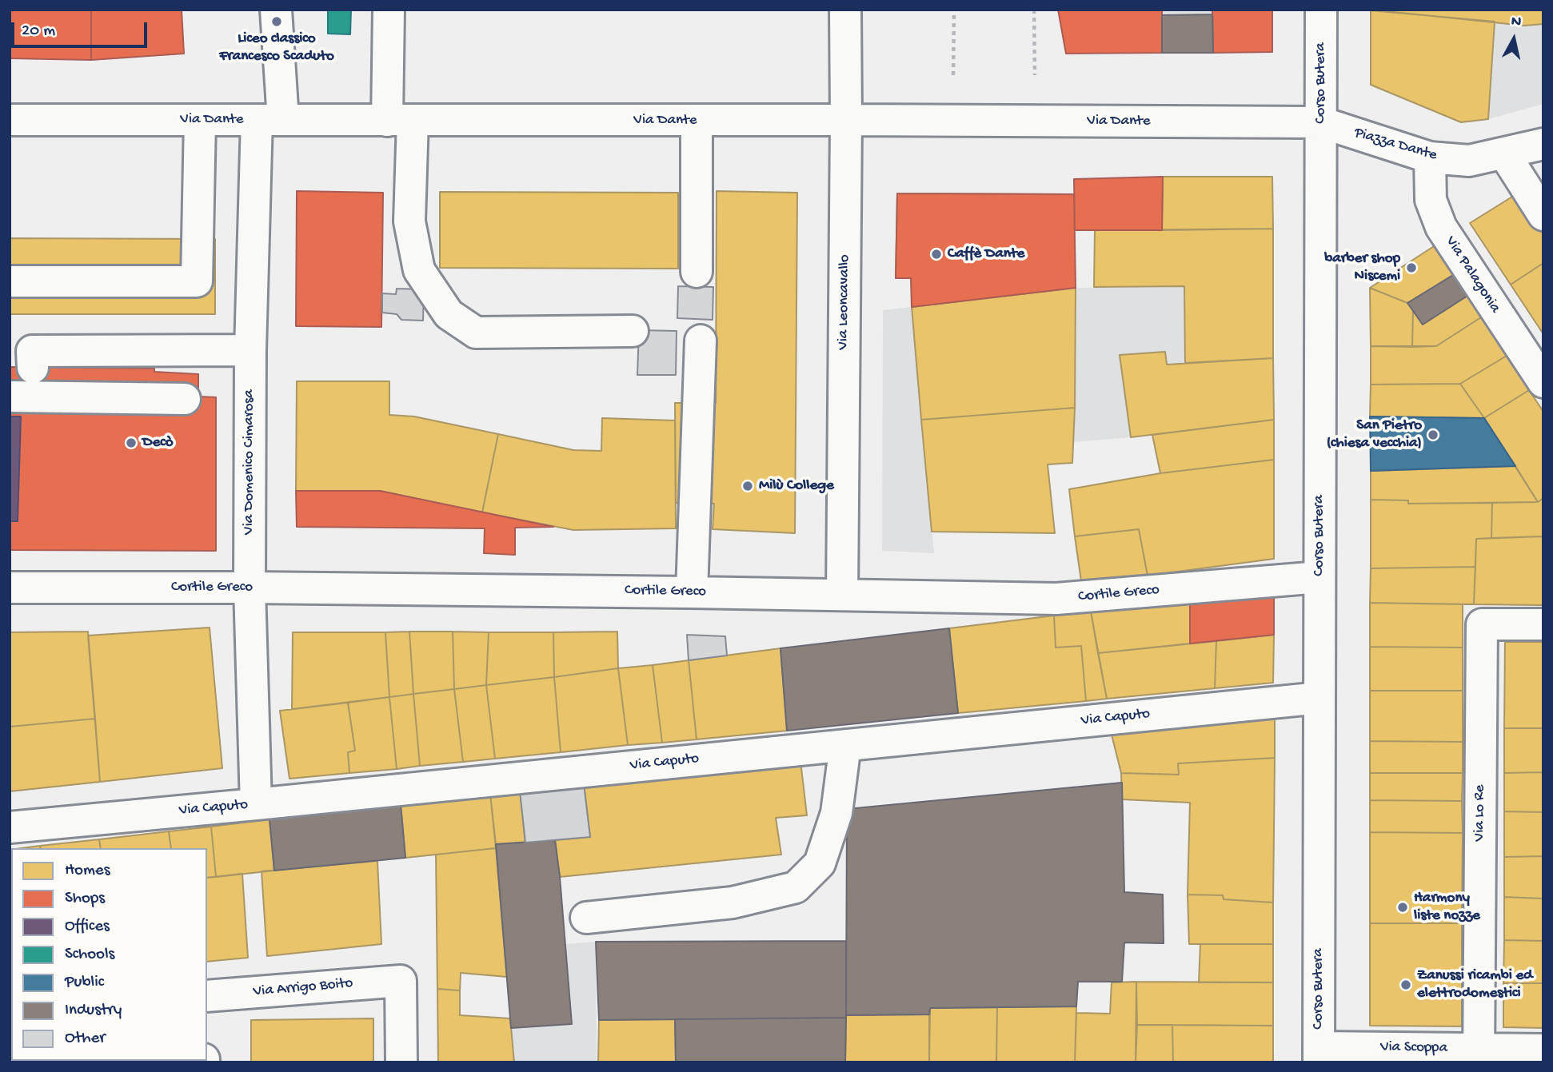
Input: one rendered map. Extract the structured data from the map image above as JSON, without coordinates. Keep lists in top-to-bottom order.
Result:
{
  "streets": {
    "street": [
      "Corso Butera",
      "Via Dante",
      "Piazza Dante",
      "Via Palagonia",
      "Via Leoncavallo",
      "Via Domenico Cimarosa",
      "Cortile Greco",
      "Via Caputo",
      "Via Lo Re",
      "Via Arrigo Boito",
      "Via Scoppa"
    ]
  },
  "crossings": [
    ["Corso Butera", "Via Dante"],
    ["Corso Butera", "Piazza Dante"],
    ["Corso Butera", "Cortile Greco"],
    ["Corso Butera", "Via Caputo"],
    ["Corso Butera", "Via Scoppa"],
    ["Via Dante", "Piazza Dante"],
    ["Via Dante", "Via Leoncavallo"],
    ["Via Dante", "Via Domenico Cimarosa"],
    ["Piazza Dante", "Via Palagonia"],
    ["Via Leoncavallo", "Cortile Greco"],
    ["Via Domenico Cimarosa", "Cortile Greco"],
    ["Via Domenico Cimarosa", "Via Caputo"],
    ["Via Lo Re", "Via Scoppa"]
  ],
  "places": [
    "Liceo classico Francesco Scaduto",
    "Caffè Dante",
    "barber shop Niscemi",
    "San Pietro (chiesa vecchia)",
    "Decò",
    "Milù College",
    "Harmony liste nozze",
    "Zanussi ricambi ed elettrodomestici"
  ],
  "legend": [
    "Homes",
    "Shops",
    "Offices",
    "Schools",
    "Public",
    "Industry",
    "Other"
  ],
  "scale_bar": "20 m",
  "north": "top"
}
